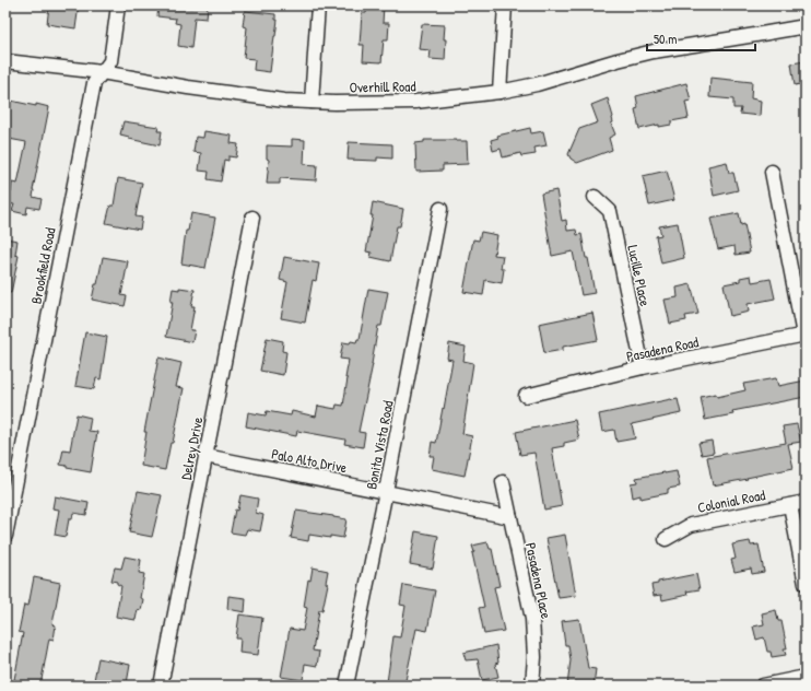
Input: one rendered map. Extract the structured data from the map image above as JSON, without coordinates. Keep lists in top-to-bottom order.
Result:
{
  "streets": {
    "street": [
      "Overhill Road",
      "Brookfield Road",
      "Lucille Place",
      "Pasadena Road",
      "Bonita Vista Road",
      "Delrey Drive",
      "Palo Alto Drive",
      "Colonial Road",
      "Pasadena Place"
    ]
  },
  "crossings": [
    ["Overhill Road", "Brookfield Road"],
    ["Lucille Place", "Pasadena Road"],
    ["Bonita Vista Road", "Palo Alto Drive"],
    ["Delrey Drive", "Palo Alto Drive"],
    ["Palo Alto Drive", "Pasadena Place"]
  ],
  "scale_bar": "50 m"
}
